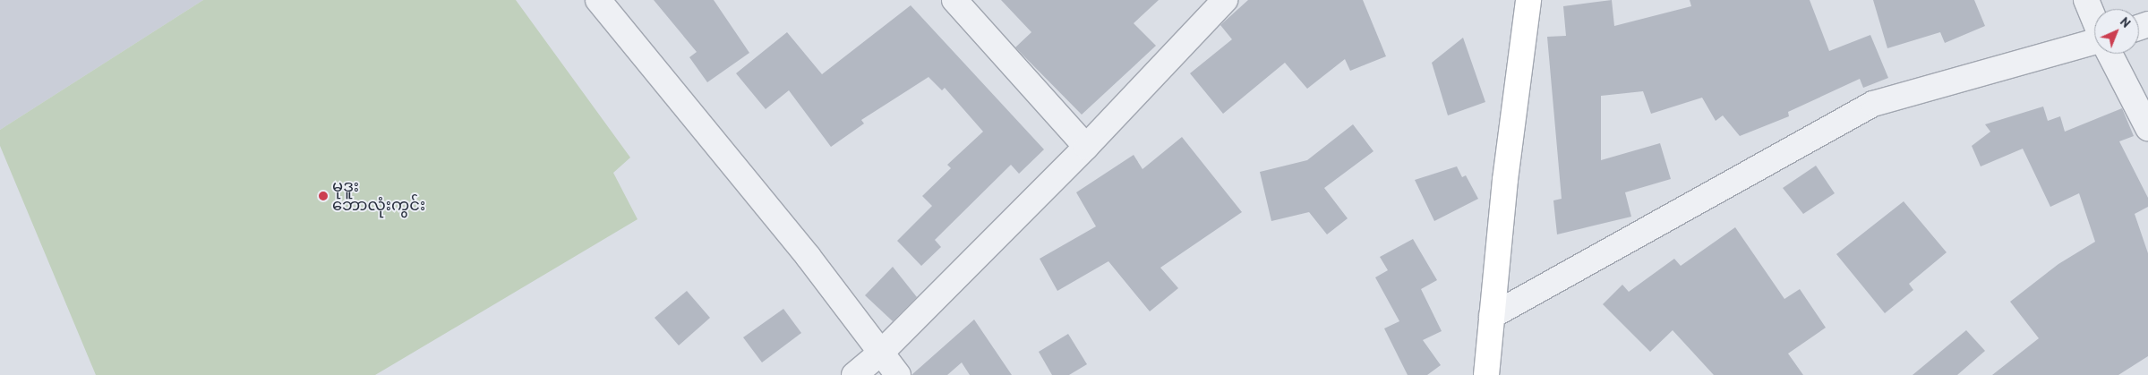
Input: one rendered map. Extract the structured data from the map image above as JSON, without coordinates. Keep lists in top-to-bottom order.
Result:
{
  "places": ["မုဒူး ဘောလုံးကွင်း"],
  "north": "top right"
}
